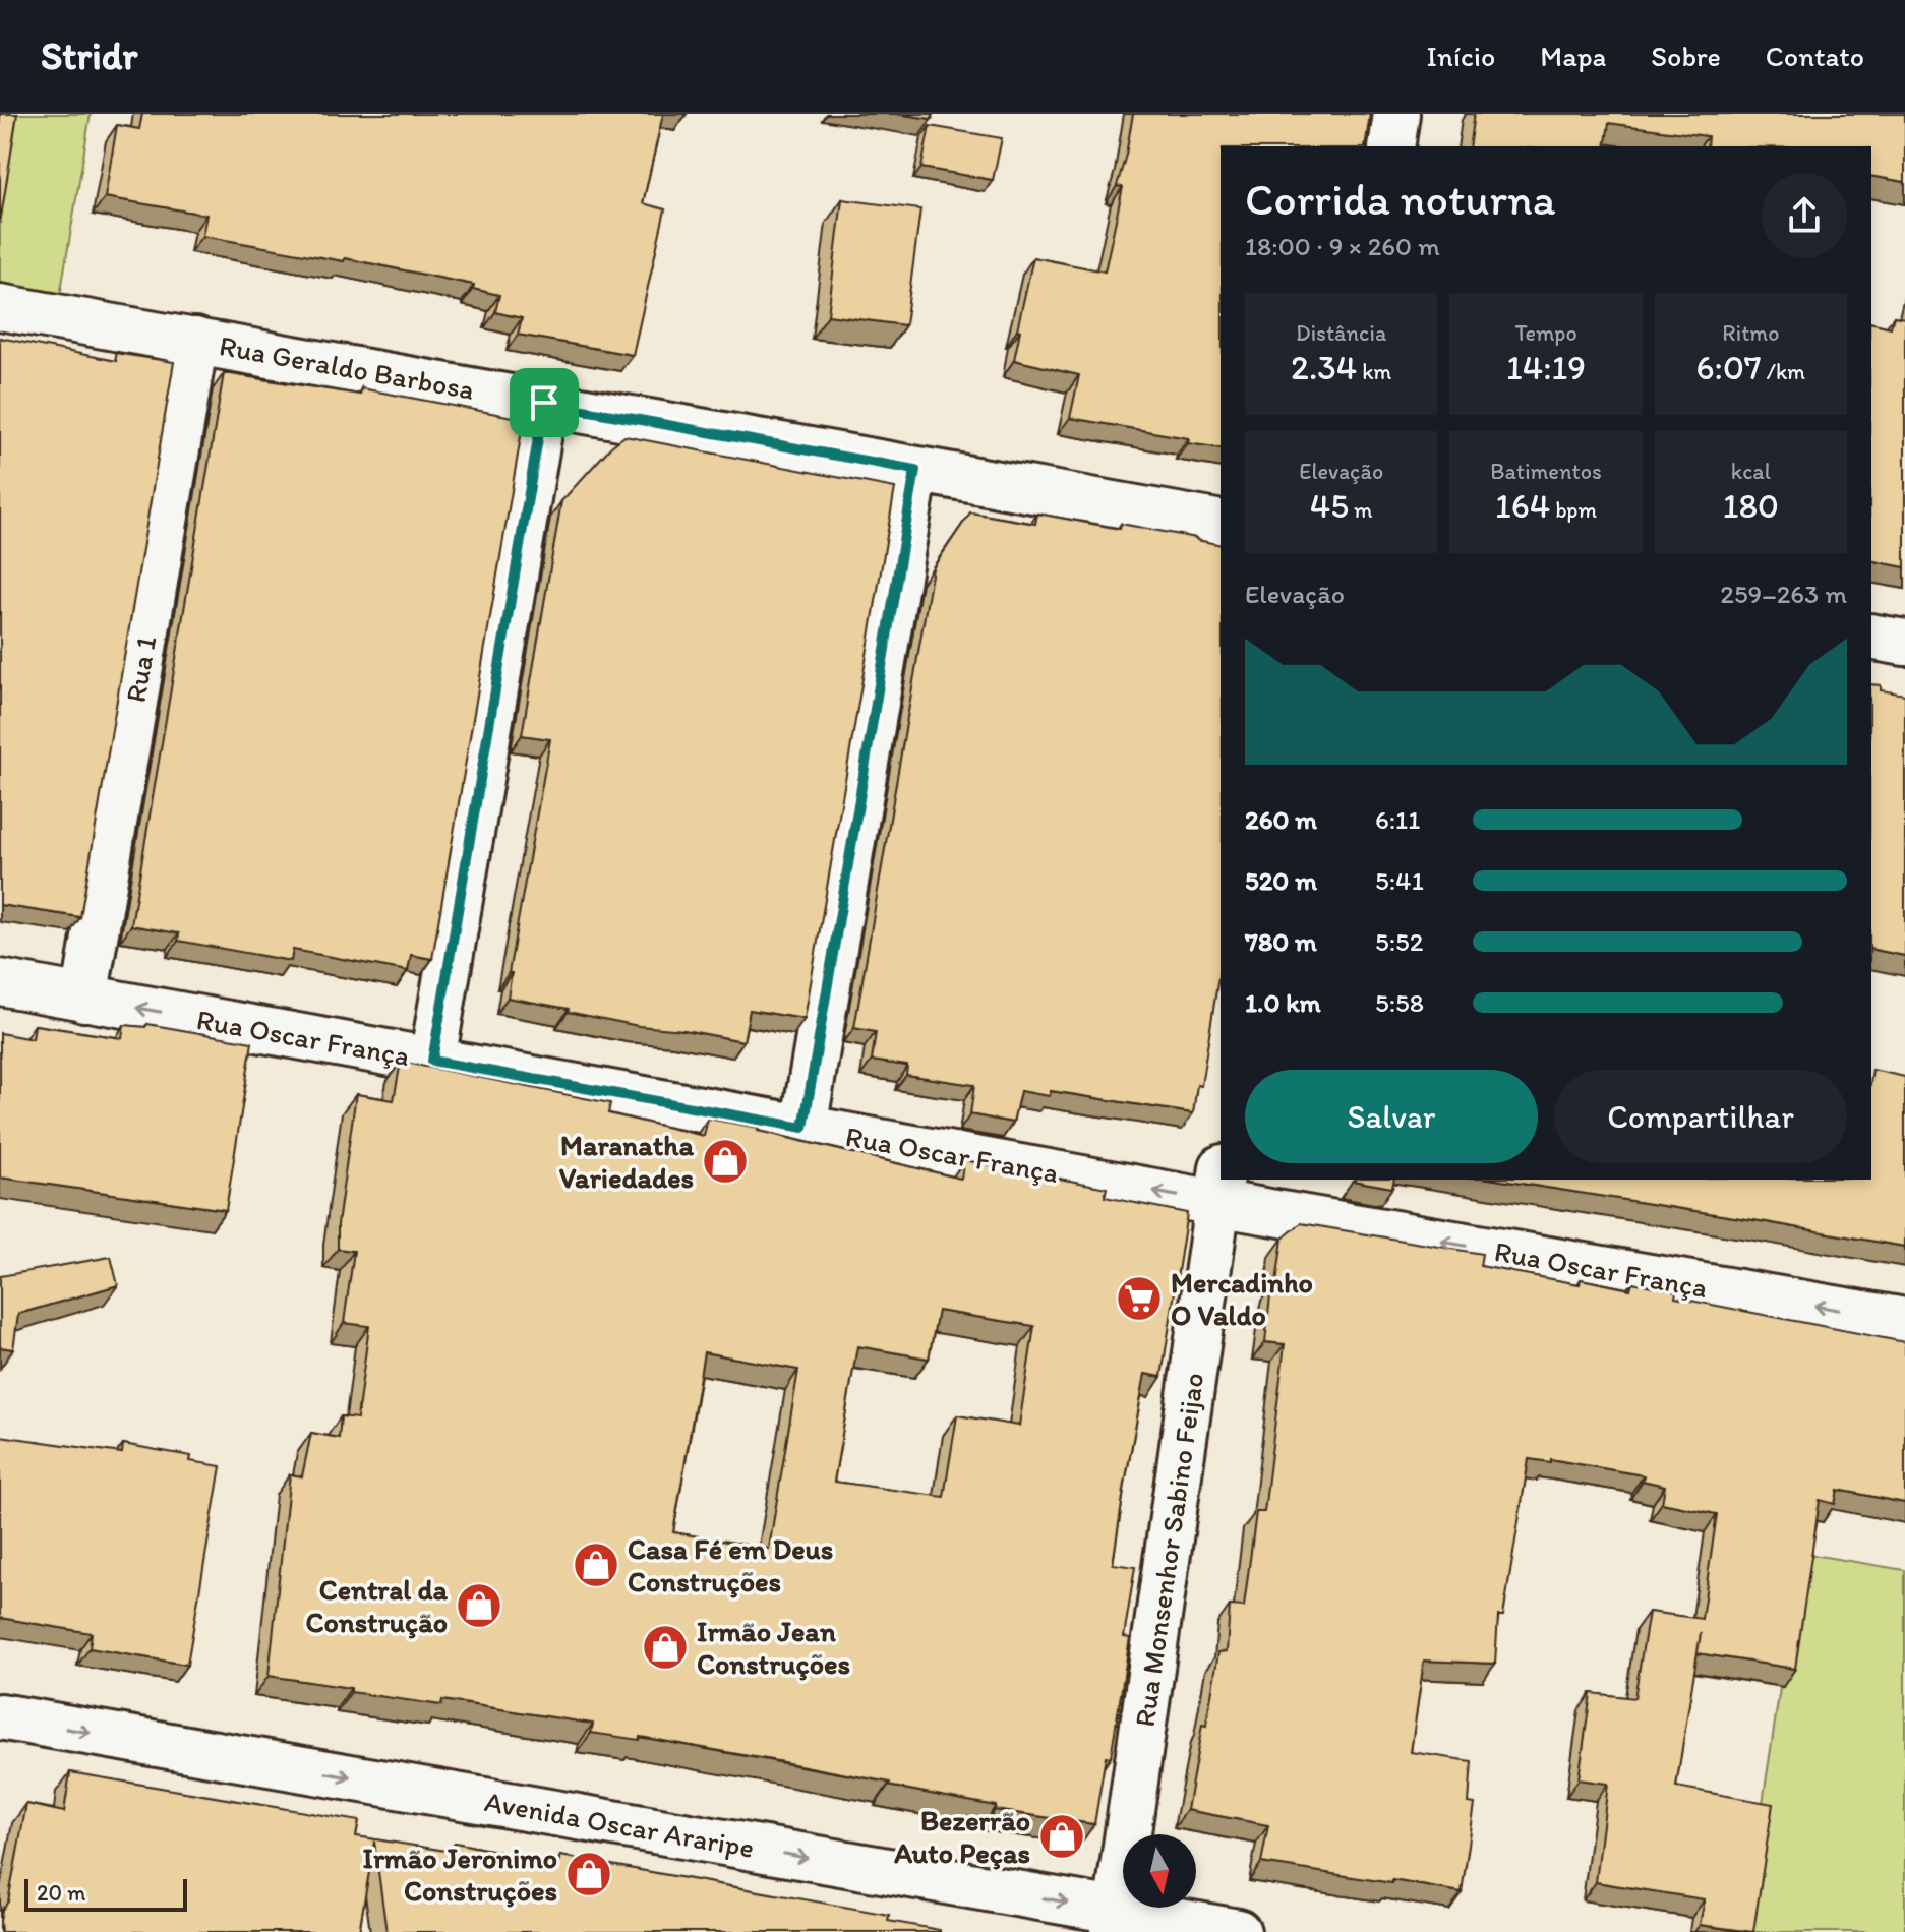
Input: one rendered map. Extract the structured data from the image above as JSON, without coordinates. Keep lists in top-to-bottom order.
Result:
{
  "streets": {
    "street": [
      "Rua Geraldo Barbosa",
      "Rua 1",
      "Rua Oscar França",
      "Rua Monsenhor Sabino Feijao",
      "Avenida Oscar Araripe"
    ]
  },
  "crossings": [
    ["Rua Geraldo Barbosa", "Rua 1"],
    ["Rua 1", "Rua Oscar França"],
    ["Rua Oscar França", "Rua Monsenhor Sabino Feijao"],
    ["Rua Monsenhor Sabino Feijao", "Avenida Oscar Araripe"]
  ],
  "one_way": ["Rua Oscar França", "Avenida Oscar Araripe"],
  "places": {
    "shop": [
      "Maranatha Variedades",
      "Casa Fé em Deus Construções",
      "Central da Construção",
      "Irmão Jean Construções",
      "Bezerrão Auto Peças",
      "Irmão Jeronimo Construções"
    ],
    "supermarket": ["Mercadinho O Valdo"]
  },
  "scale_bar": "20 m",
  "north": "bottom",
  "page": {
    "header": "Stridr",
    "nav": [
      "Início",
      "Mapa",
      "Sobre",
      "Contato"
    ],
    "heading": ["Corrida noturna", "18:00 · 9 × 260 m"],
    "stats": [
      ["Distância", "2.34 km"],
      ["Tempo", "14:19"],
      ["Ritmo", "6:07 /km"],
      ["Elevação", "45 m"],
      ["Batimentos", "164 bpm"],
      ["kcal", "180"]
    ],
    "chart": ["Elevação", "259–263 m"],
    "list": [
      {
        "name": "260 m",
        "note": "6:11"
      },
      {
        "name": "520 m",
        "note": "5:41"
      },
      {
        "name": "780 m",
        "note": "5:52"
      },
      {
        "name": "1.0 km",
        "note": "5:58"
      }
    ],
    "buttons": ["Salvar", "Compartilhar"],
    "scale": "20 m"
  }
}
